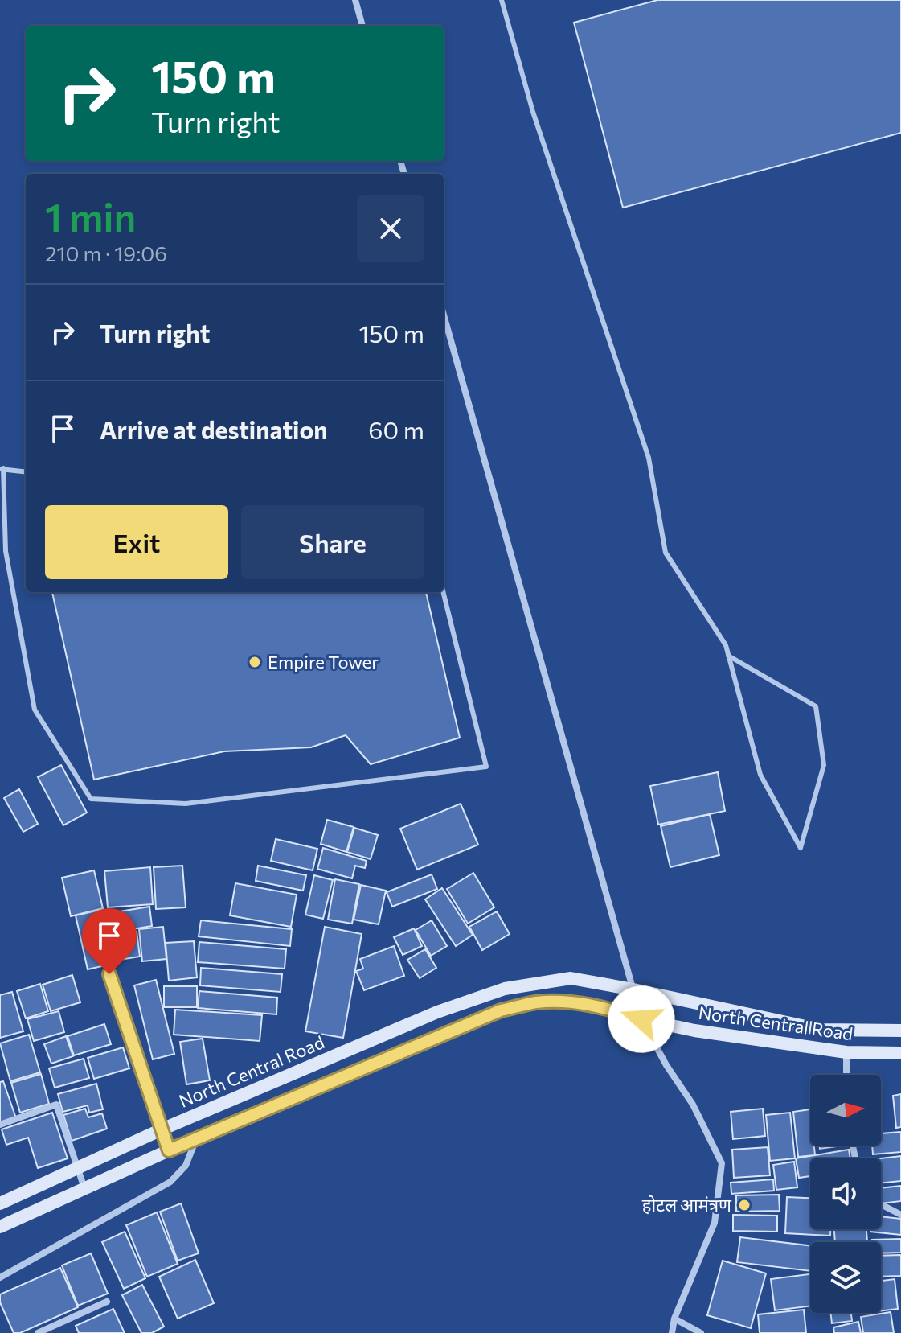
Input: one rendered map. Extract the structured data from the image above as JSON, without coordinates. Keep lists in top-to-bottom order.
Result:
{
  "streets": {
    "main road": ["North Central Road"]
  },
  "places": ["Empire Tower", "होटल आमंत्रण"],
  "north": "right",
  "page": {
    "turn": ["150 m", "Turn right"],
    "heading": ["1 min", "210 m · 19:06"],
    "list": [
      {
        "name": "Turn right",
        "value": "150 m"
      },
      {
        "name": "Arrive at destination",
        "value": "60 m"
      }
    ],
    "buttons": ["Exit", "Share"]
  }
}
